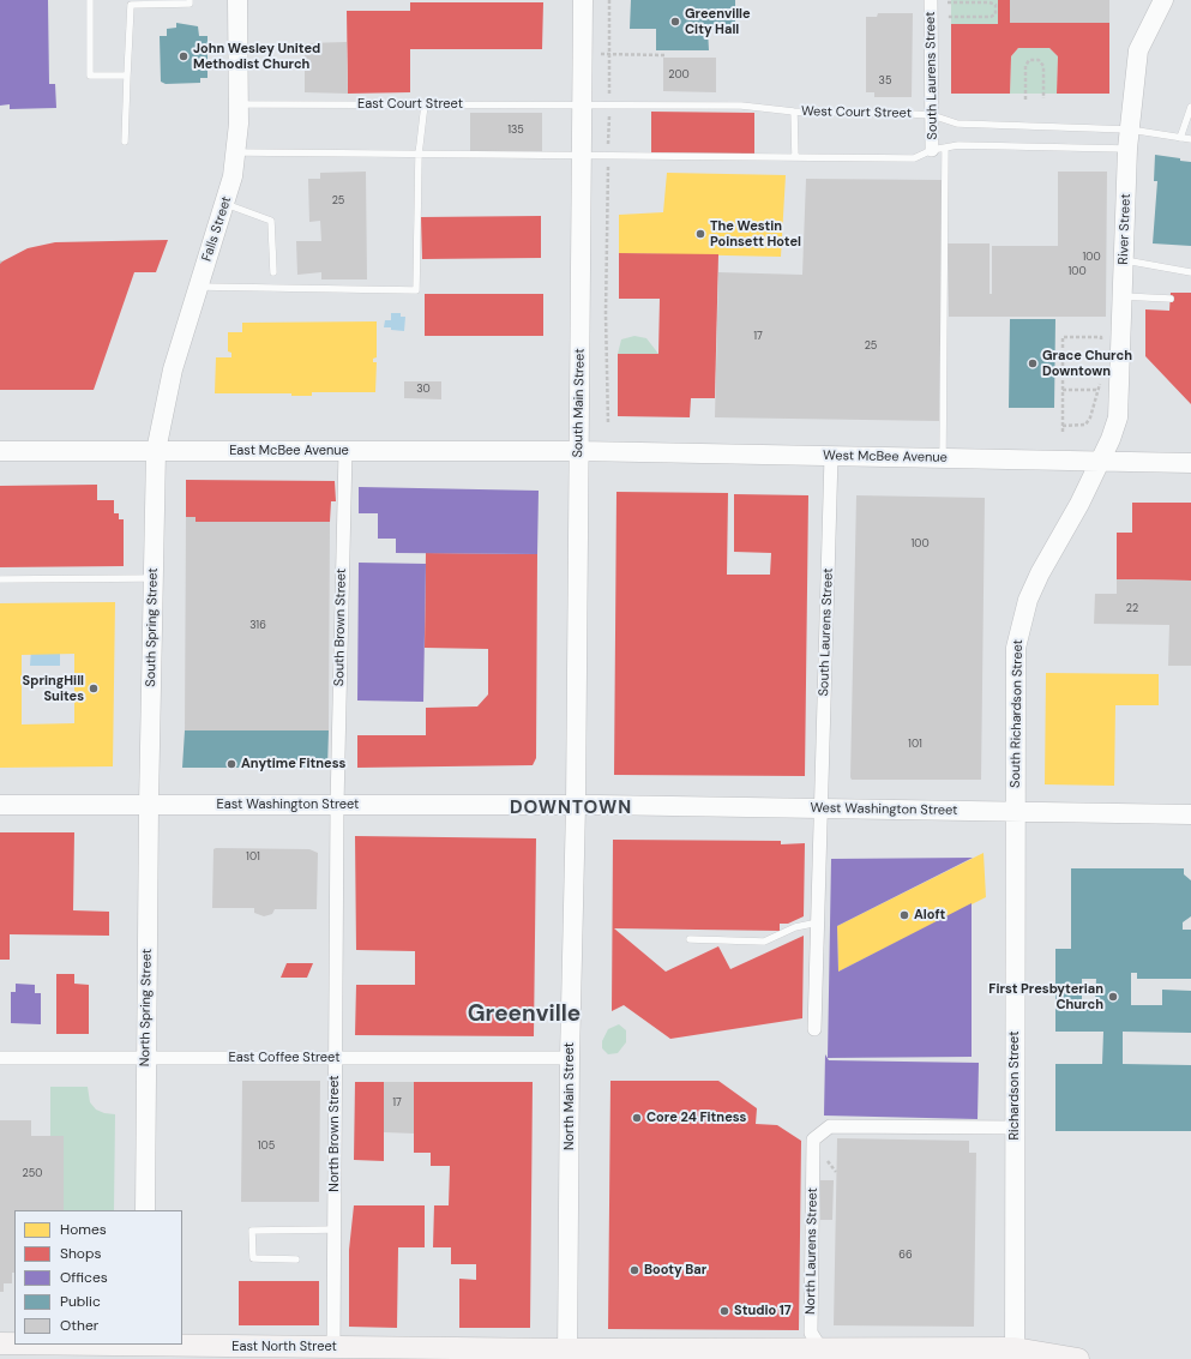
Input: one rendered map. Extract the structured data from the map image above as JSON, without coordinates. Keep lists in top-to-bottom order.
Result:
{
  "streets": {
    "main road": ["East North Street"],
    "street": [
      "South Laurens Street",
      "Falls Street",
      "River Street",
      "South Main Street",
      "East McBee Avenue",
      "West McBee Avenue",
      "South Spring Street",
      "South Brown Street",
      "South Richardson Street",
      "East Washington Street",
      "West Washington Street",
      "North Spring Street",
      "East Coffee Street",
      "Richardson Street",
      "North Main Street",
      "North Brown Street",
      "North Laurens Street"
    ],
    "lane": ["East Court Street", "West Court Street"]
  },
  "crossings": [
    ["South Laurens Street", "West Court Street"],
    ["South Laurens Street", "West McBee Avenue"],
    ["South Laurens Street", "West Washington Street"],
    ["East Court Street", "West Court Street"],
    ["East Court Street", "Falls Street"],
    ["East Court Street", "South Main Street"],
    ["West Court Street", "River Street"],
    ["West Court Street", "South Main Street"],
    ["Falls Street", "East McBee Avenue"],
    ["Falls Street", "South Spring Street"],
    ["River Street", "West McBee Avenue"],
    ["River Street", "South Richardson Street"],
    ["South Main Street", "East McBee Avenue"],
    ["South Main Street", "West McBee Avenue"],
    ["South Main Street", "East Washington Street"],
    ["South Main Street", "West Washington Street"],
    ["South Main Street", "North Main Street"],
    ["East McBee Avenue", "West McBee Avenue"],
    ["East McBee Avenue", "South Spring Street"],
    ["East McBee Avenue", "South Brown Street"],
    ["West McBee Avenue", "South Richardson Street"],
    ["South Spring Street", "East Washington Street"],
    ["South Spring Street", "North Spring Street"],
    ["South Brown Street", "East Washington Street"],
    ["South Brown Street", "North Brown Street"],
    ["South Richardson Street", "West Washington Street"],
    ["South Richardson Street", "Richardson Street"],
    ["East Washington Street", "West Washington Street"],
    ["East Washington Street", "North Spring Street"],
    ["East Washington Street", "North Main Street"],
    ["East Washington Street", "North Brown Street"],
    ["West Washington Street", "Richardson Street"],
    ["West Washington Street", "North Main Street"],
    ["North Spring Street", "East Coffee Street"],
    ["East Coffee Street", "North Main Street"],
    ["East Coffee Street", "North Brown Street"],
    ["Richardson Street", "North Laurens Street"],
    ["Richardson Street", "East North Street"],
    ["North Main Street", "East North Street"],
    ["North Brown Street", "East North Street"],
    ["North Laurens Street", "East North Street"]
  ],
  "districts": ["DOWNTOWN", "Greenville"],
  "places": [
    "Greenville City Hall",
    "John Wesley United Methodist Church",
    "The Westin Poinsett Hotel",
    "Grace Church Downtown",
    "SpringHill Suites",
    "Anytime Fitness",
    "Aloft",
    "First Presbyterian Church",
    "Core 24 Fitness",
    "Booty Bar",
    "Studio 17"
  ],
  "house_numbers": [
    "200",
    "35",
    "135",
    "25",
    "100",
    "100",
    "17",
    "25",
    "30",
    "100",
    "22",
    "316",
    "101",
    "101",
    "17",
    "105",
    "250",
    "66"
  ],
  "legend": [
    "Homes",
    "Shops",
    "Offices",
    "Public",
    "Other"
  ]
}
